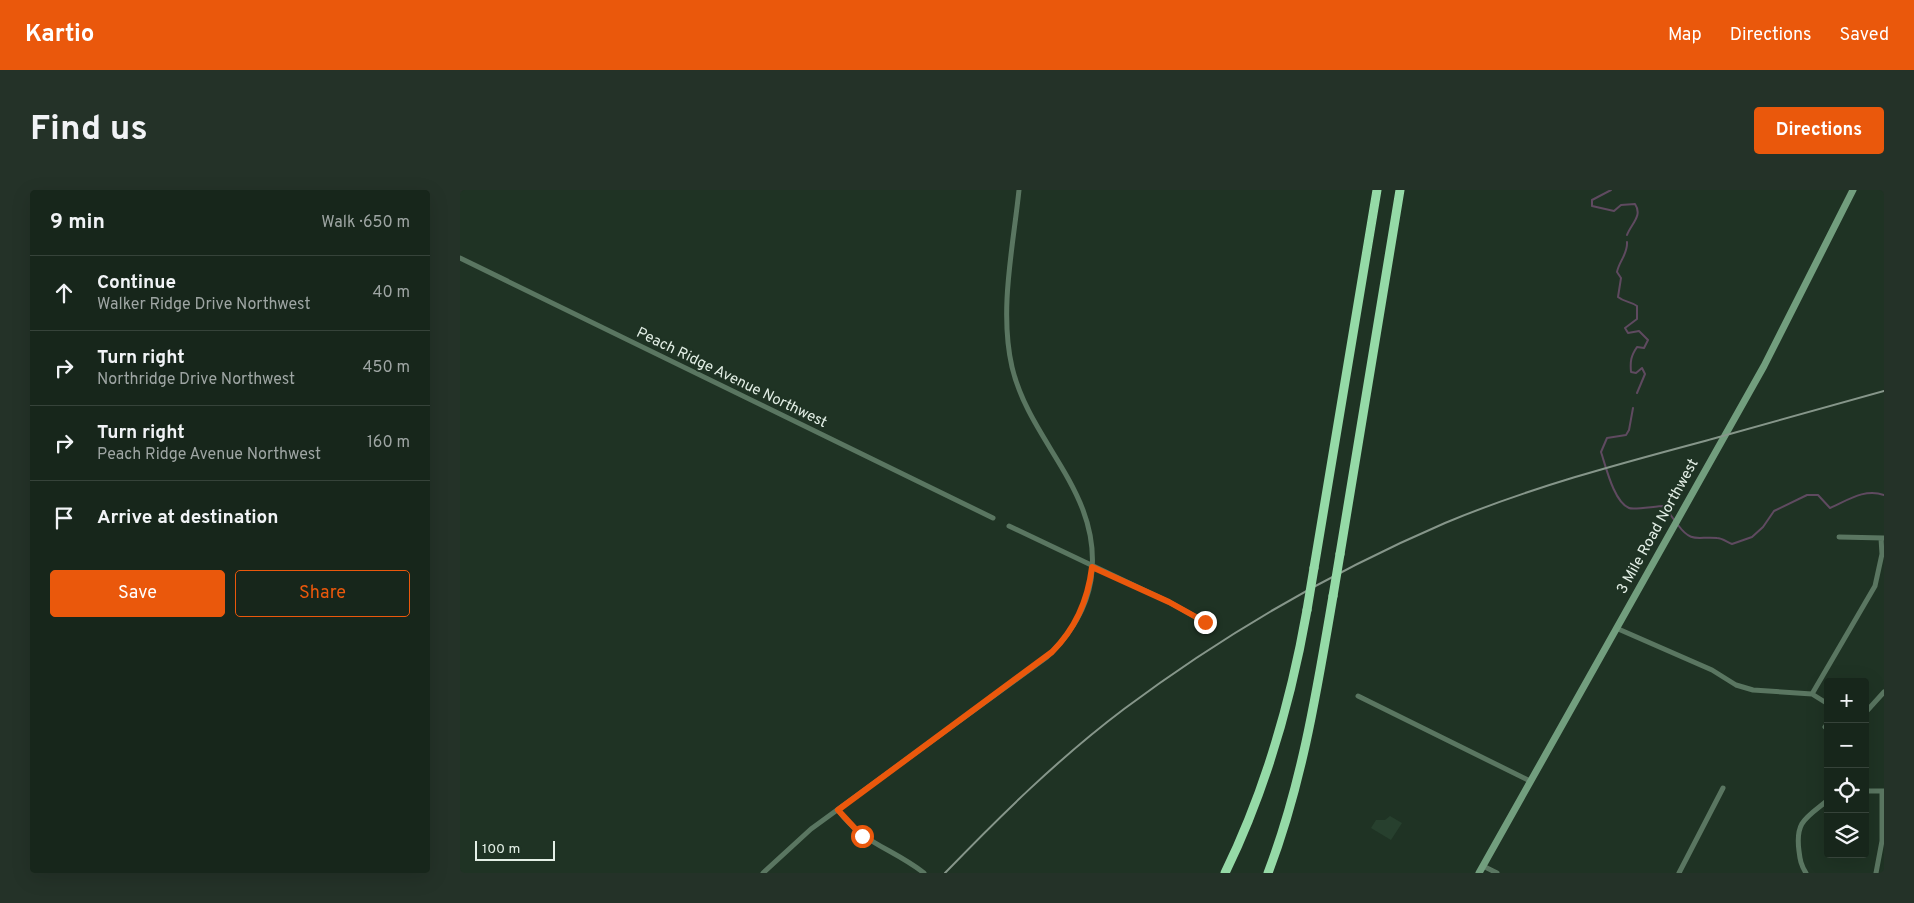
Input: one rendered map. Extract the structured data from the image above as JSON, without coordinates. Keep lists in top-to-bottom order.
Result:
{
  "streets": {
    "main road": ["3 Mile Road Northwest"],
    "street": ["Peach Ridge Avenue Northwest"]
  },
  "scale_bar": "100 m",
  "page": {
    "header": "Kartio",
    "nav": ["Map", "Directions", "Saved"],
    "buttons": [
      "Directions",
      ["Save", "Share"]
    ],
    "title": "Find us",
    "heading": ["9 min", "Walk · 650 m"],
    "list": [
      ["Continue", "Walker Ridge Drive Northwest", "40 m"],
      ["Turn right", "Northridge Drive Northwest", "450 m"],
      ["Turn right", "Peach Ridge Avenue Northwest", "160 m"],
      "Arrive at destination"
    ],
    "map_buttons": ["+", "−"],
    "scale": "100 m"
  }
}
